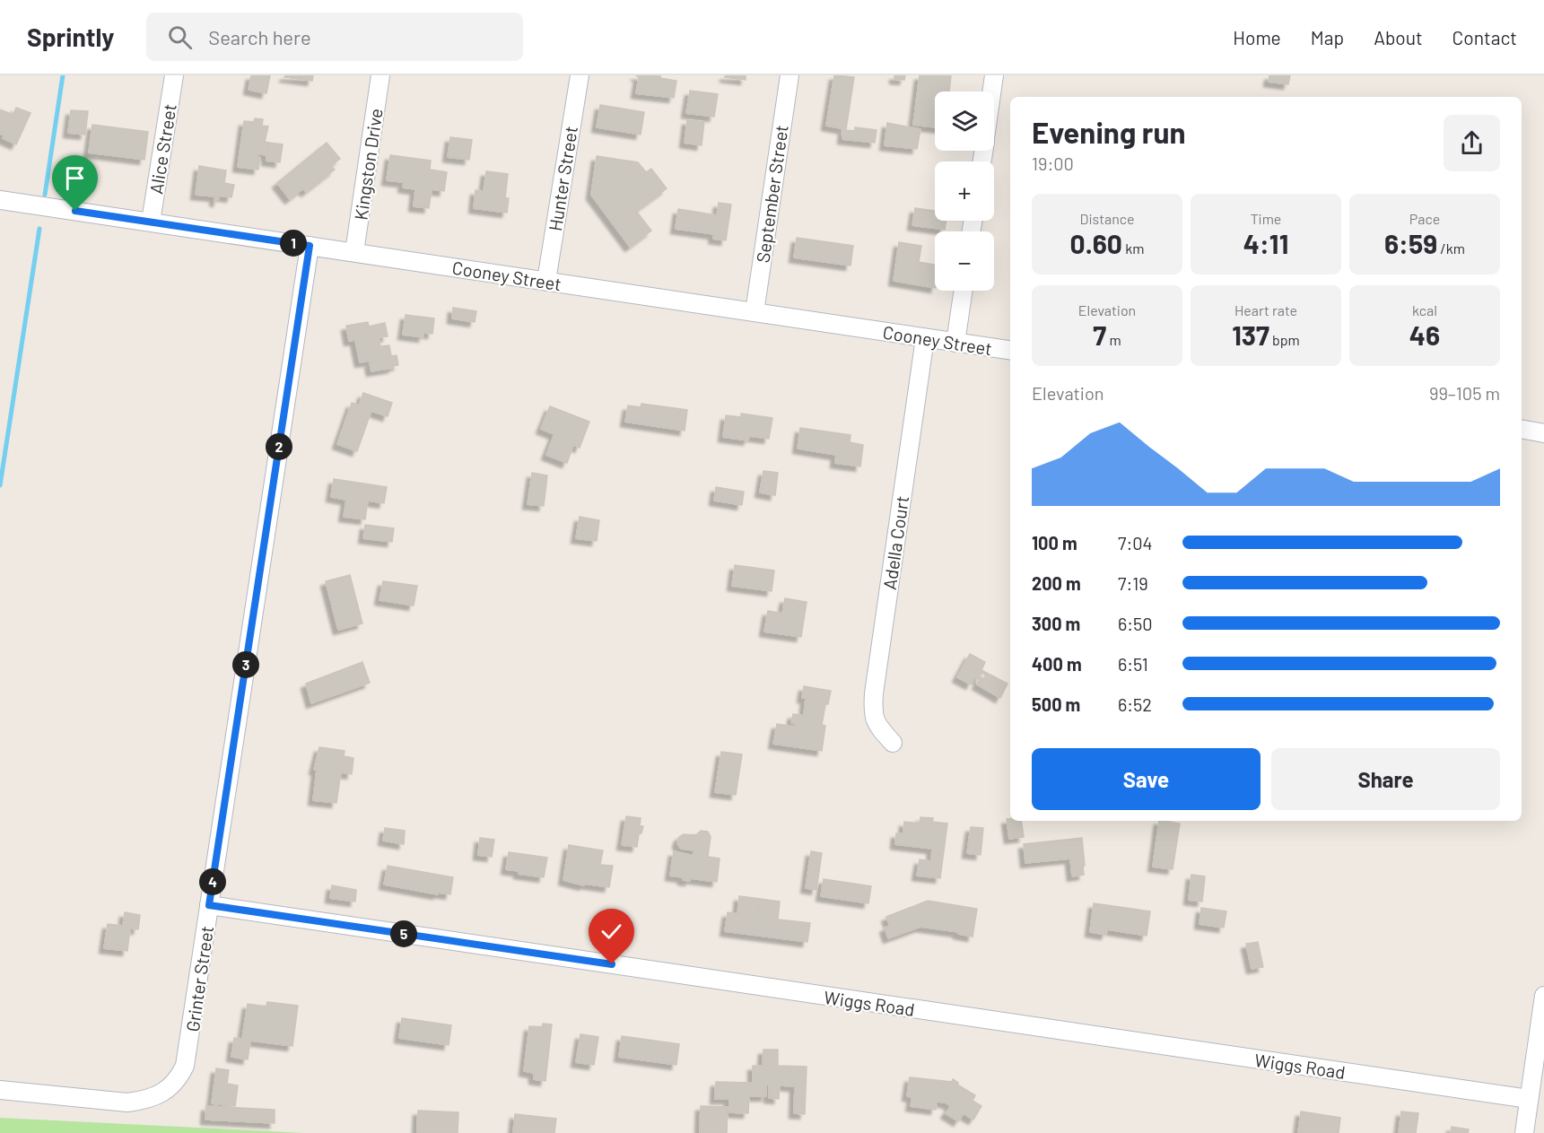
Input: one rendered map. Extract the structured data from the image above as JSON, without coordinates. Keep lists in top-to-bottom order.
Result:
{
  "streets": {
    "street": [
      "Alice Street",
      "Kingston Drive",
      "Hunter Street",
      "September Street",
      "Cooney Street",
      "Adella Court",
      "Grinter Street",
      "Wiggs Road"
    ]
  },
  "crossings": [
    ["Alice Street", "Cooney Street"],
    ["Kingston Drive", "Cooney Street"],
    ["Hunter Street", "Cooney Street"],
    ["September Street", "Cooney Street"],
    ["Cooney Street", "Adella Court"],
    ["Cooney Street", "Grinter Street"],
    ["Grinter Street", "Wiggs Road"]
  ],
  "page": {
    "header": "Sprintly",
    "search": "Search here",
    "nav": [
      "Home",
      "Map",
      "About",
      "Contact"
    ],
    "map_buttons": ["+", "−"],
    "heading": ["Evening run", "19:00"],
    "stats": [
      ["Distance", "0.60 km"],
      ["Time", "4:11"],
      ["Pace", "6:59 /km"],
      ["Elevation", "7 m"],
      ["Heart rate", "137 bpm"],
      ["kcal", "46"]
    ],
    "pins": [
      "1",
      "2",
      "3",
      "4",
      "5"
    ],
    "chart": ["Elevation", "99–105 m"],
    "list": [
      {
        "name": "100 m",
        "note": "7:04"
      },
      {
        "name": "200 m",
        "note": "7:19"
      },
      {
        "name": "300 m",
        "note": "6:50"
      },
      {
        "name": "400 m",
        "note": "6:51"
      },
      {
        "name": "500 m",
        "note": "6:52"
      }
    ],
    "buttons": ["Save", "Share"]
  }
}
